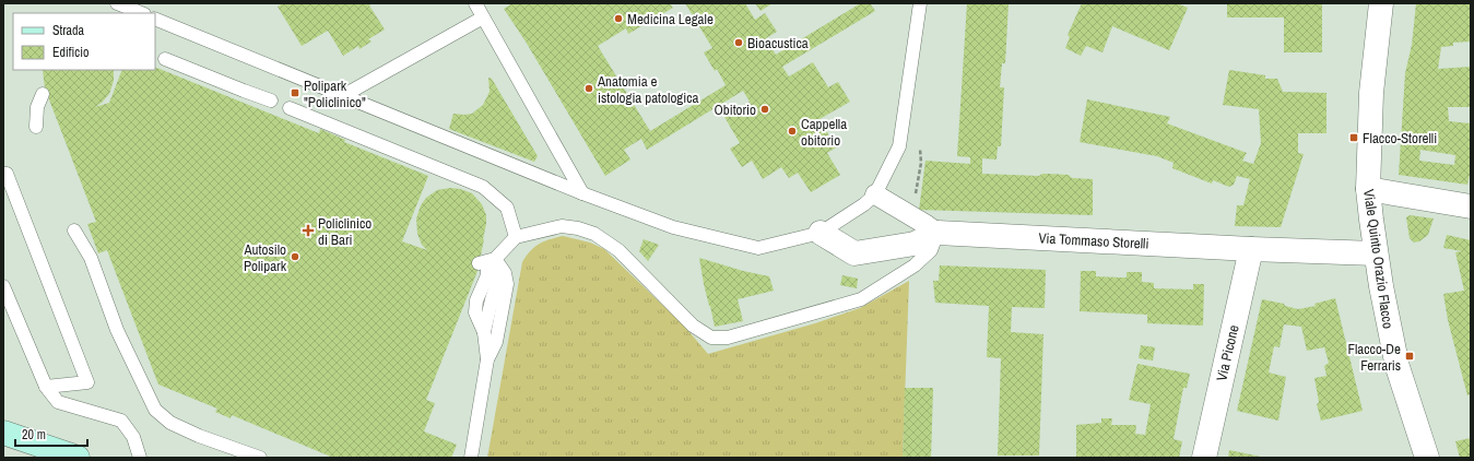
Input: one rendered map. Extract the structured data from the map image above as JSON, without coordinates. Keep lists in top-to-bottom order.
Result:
{
  "streets": {
    "street": ["Via Tommaso Storelli", "Viale Quinto Orazio Flacco", "Via Picone"]
  },
  "crossings": [
    ["Via Tommaso Storelli", "Viale Quinto Orazio Flacco"],
    ["Via Tommaso Storelli", "Via Picone"]
  ],
  "places": {
    "other": [
      "Medicina Legale",
      "Bioacustica",
      "Anatomia e istologia patologica",
      "Obitorio",
      "Cappella obitorio",
      "Autosilo Polipark"
    ],
    "transit": ["Polipark \"Policlinico\"", "Flacco-Storelli", "Flacco-De Ferraris"],
    "health": ["Policlinico di Bari"]
  },
  "legend": ["Strada", "Edificio"],
  "scale_bar": "20 m"
}
